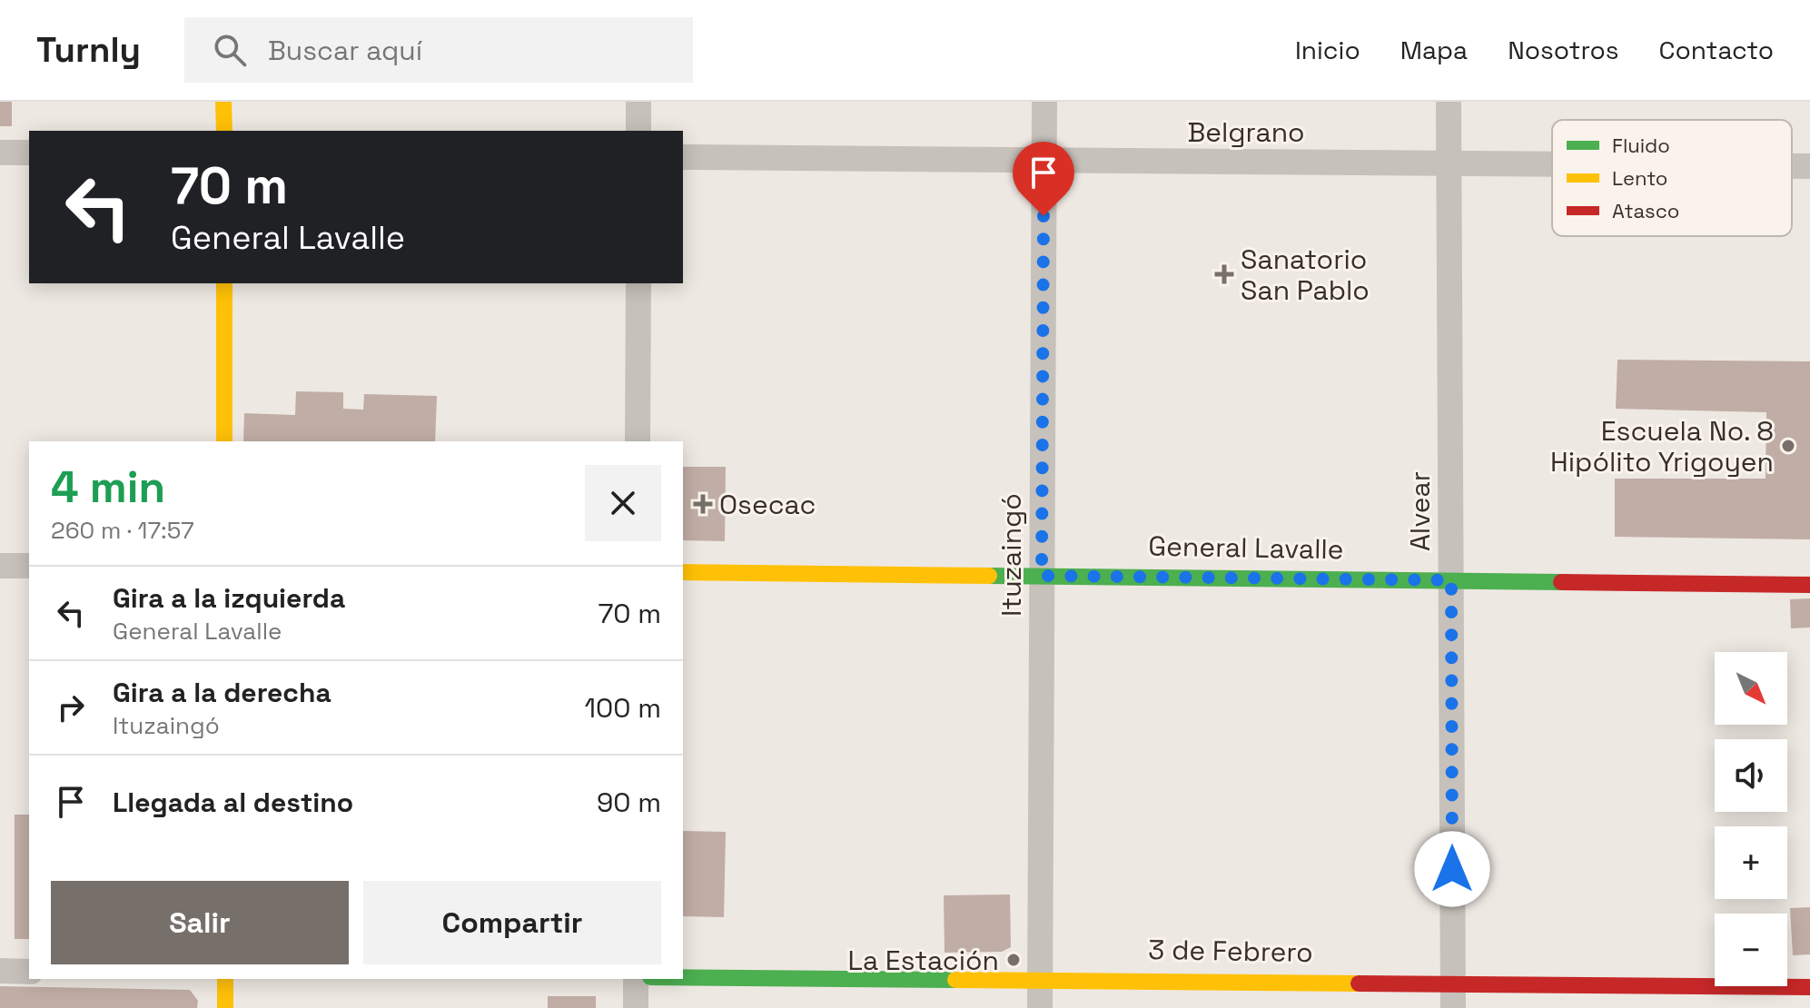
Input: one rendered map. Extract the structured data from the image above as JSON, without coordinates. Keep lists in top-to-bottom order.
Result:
{
  "streets": {
    "street": [
      "Belgrano",
      "Alvear",
      "General Lavalle",
      "Ituzaingó",
      "3 de Febrero"
    ]
  },
  "crossings": [
    ["Belgrano", "Alvear"],
    ["Belgrano", "Ituzaingó"],
    ["Alvear", "General Lavalle"],
    ["Alvear", "3 de Febrero"],
    ["General Lavalle", "Ituzaingó"],
    ["Ituzaingó", "3 de Febrero"]
  ],
  "places": {
    "health": ["Sanatorio San Pablo", "Osecac"],
    "other": ["Escuela No. 8 Hipólito Yrigoyen", "La Estación"]
  },
  "legend": ["Fluido", "Lento", "Atasco"],
  "north": "bottom right",
  "page": {
    "header": "Turnly",
    "search": "Buscar aquí",
    "nav": [
      "Inicio",
      "Mapa",
      "Nosotros",
      "Contacto"
    ],
    "turn": ["70 m", "General Lavalle"],
    "heading": ["4 min", "260 m · 17:57"],
    "list": [
      {
        "name": "Gira a la izquierda",
        "note": "General Lavalle",
        "value": "70 m"
      },
      {
        "name": "Gira a la derecha",
        "note": "Ituzaingó",
        "value": "100 m"
      },
      {
        "name": "Llegada al destino",
        "value": "90 m"
      }
    ],
    "map_buttons": ["+", "−"],
    "buttons": ["Salir", "Compartir"]
  }
}
